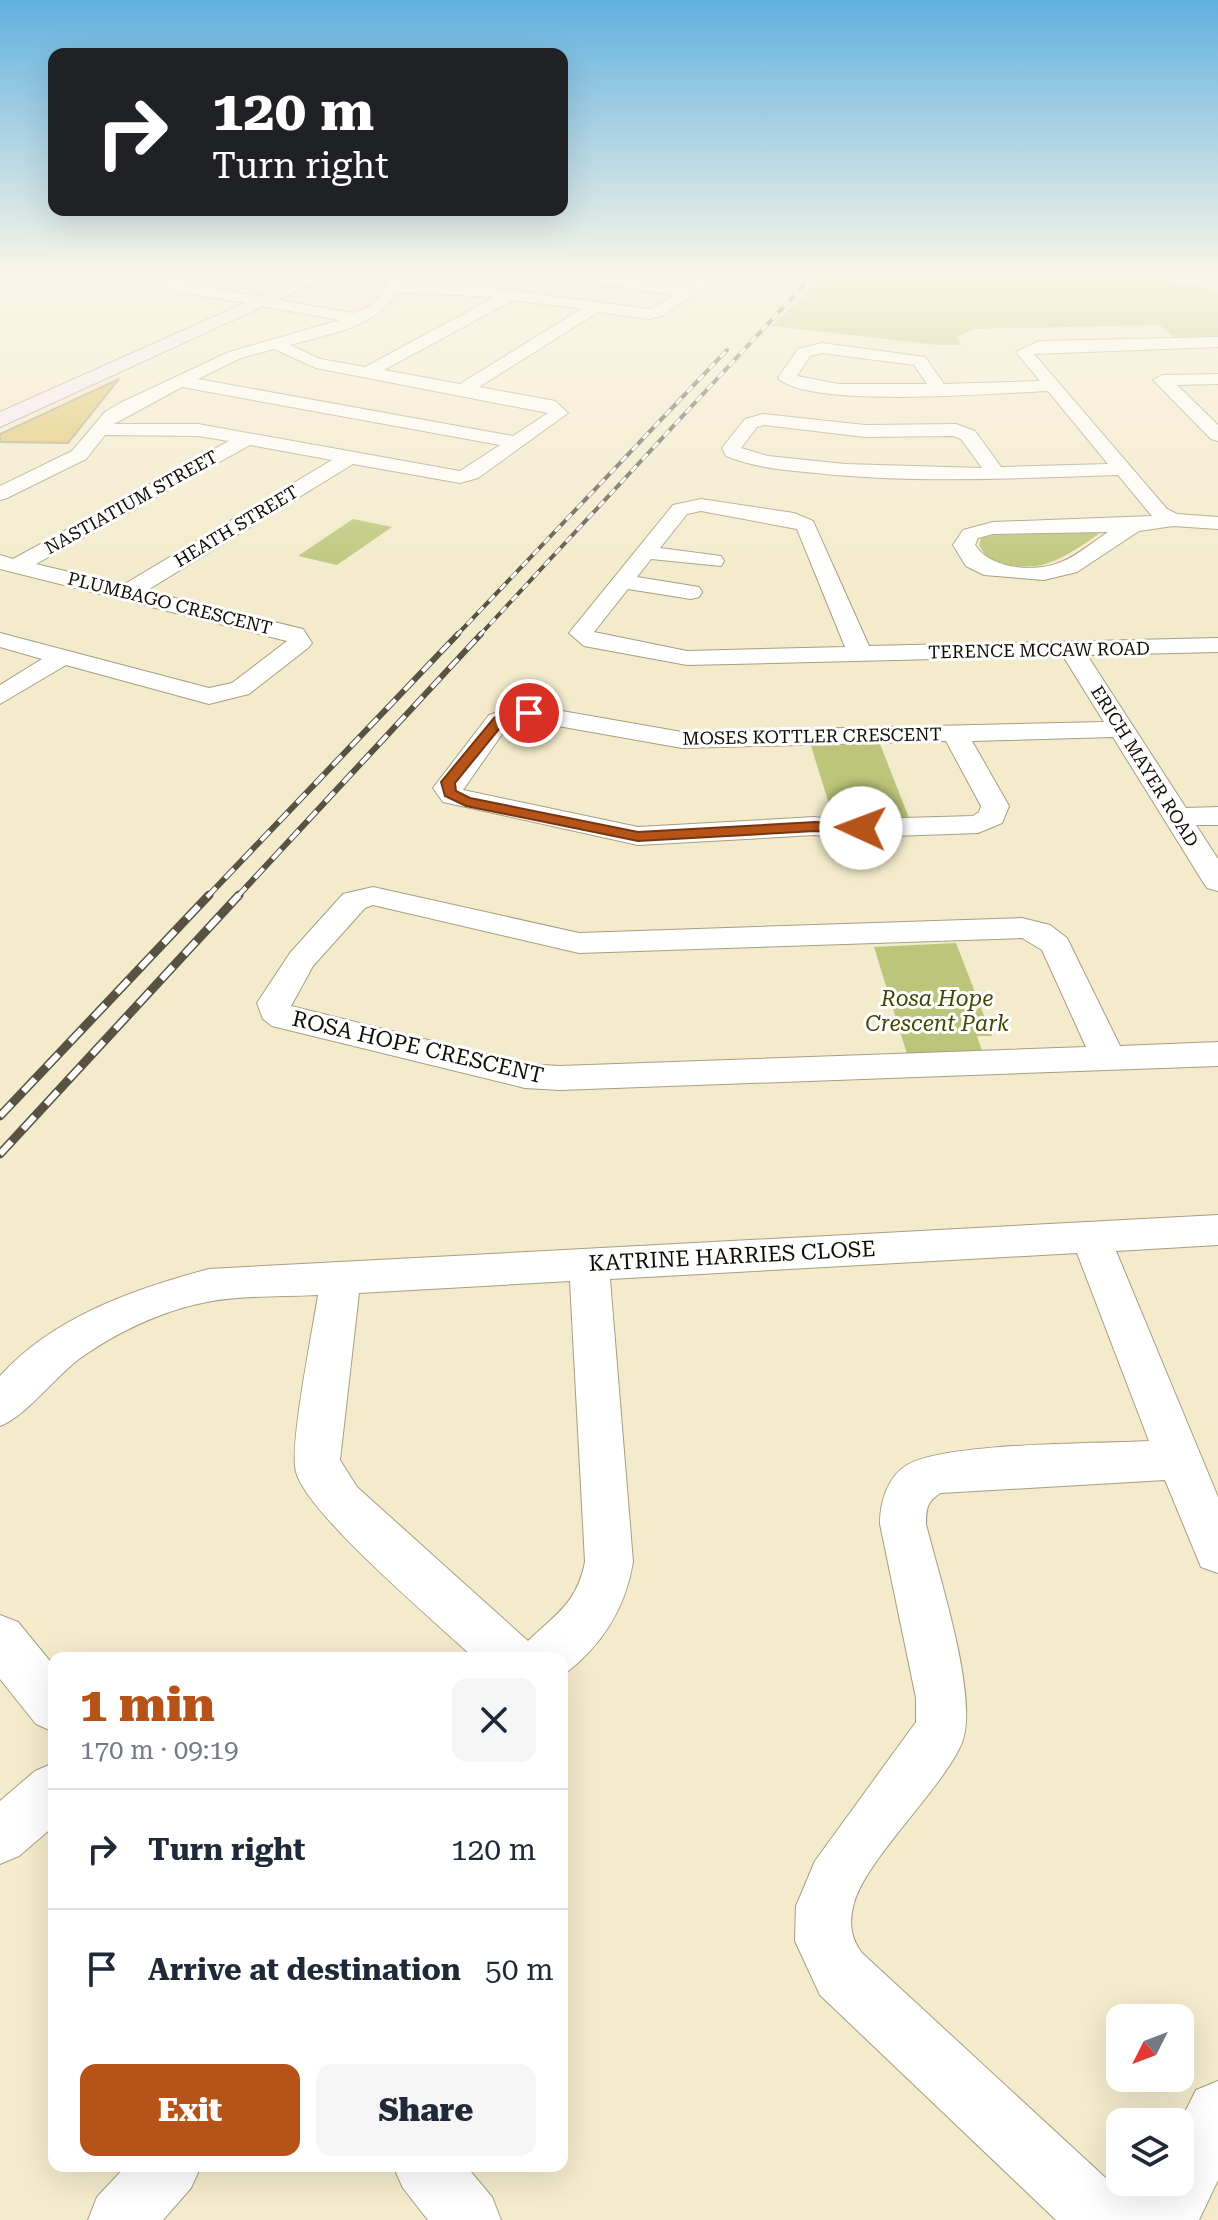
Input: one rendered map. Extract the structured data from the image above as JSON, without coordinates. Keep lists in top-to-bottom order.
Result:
{
  "streets": {
    "street": [
      "NASTIATIUM STREET",
      "HEATH STREET",
      "PLUMBAGO CRESCENT",
      "TERENCE MCCAW ROAD",
      "MOSES KOTTLER CRESCENT",
      "ERICH MAYER ROAD",
      "ROSA HOPE CRESCENT",
      "KATRINE HARRIES CLOSE"
    ]
  },
  "crossings": [
    ["NASTIATIUM STREET", "PLUMBAGO CRESCENT"],
    ["HEATH STREET", "PLUMBAGO CRESCENT"],
    ["TERENCE MCCAW ROAD", "ERICH MAYER ROAD"],
    ["MOSES KOTTLER CRESCENT", "ERICH MAYER ROAD"]
  ],
  "parks": ["Rosa Hope Crescent Park"],
  "north": "bottom left",
  "page": {
    "turn": ["120 m", "Turn right"],
    "heading": ["1 min", "170 m · 09:19"],
    "list": [
      {
        "name": "Turn right",
        "value": "120 m"
      },
      {
        "name": "Arrive at destination",
        "value": "50 m"
      }
    ],
    "buttons": ["Exit", "Share"]
  }
}
